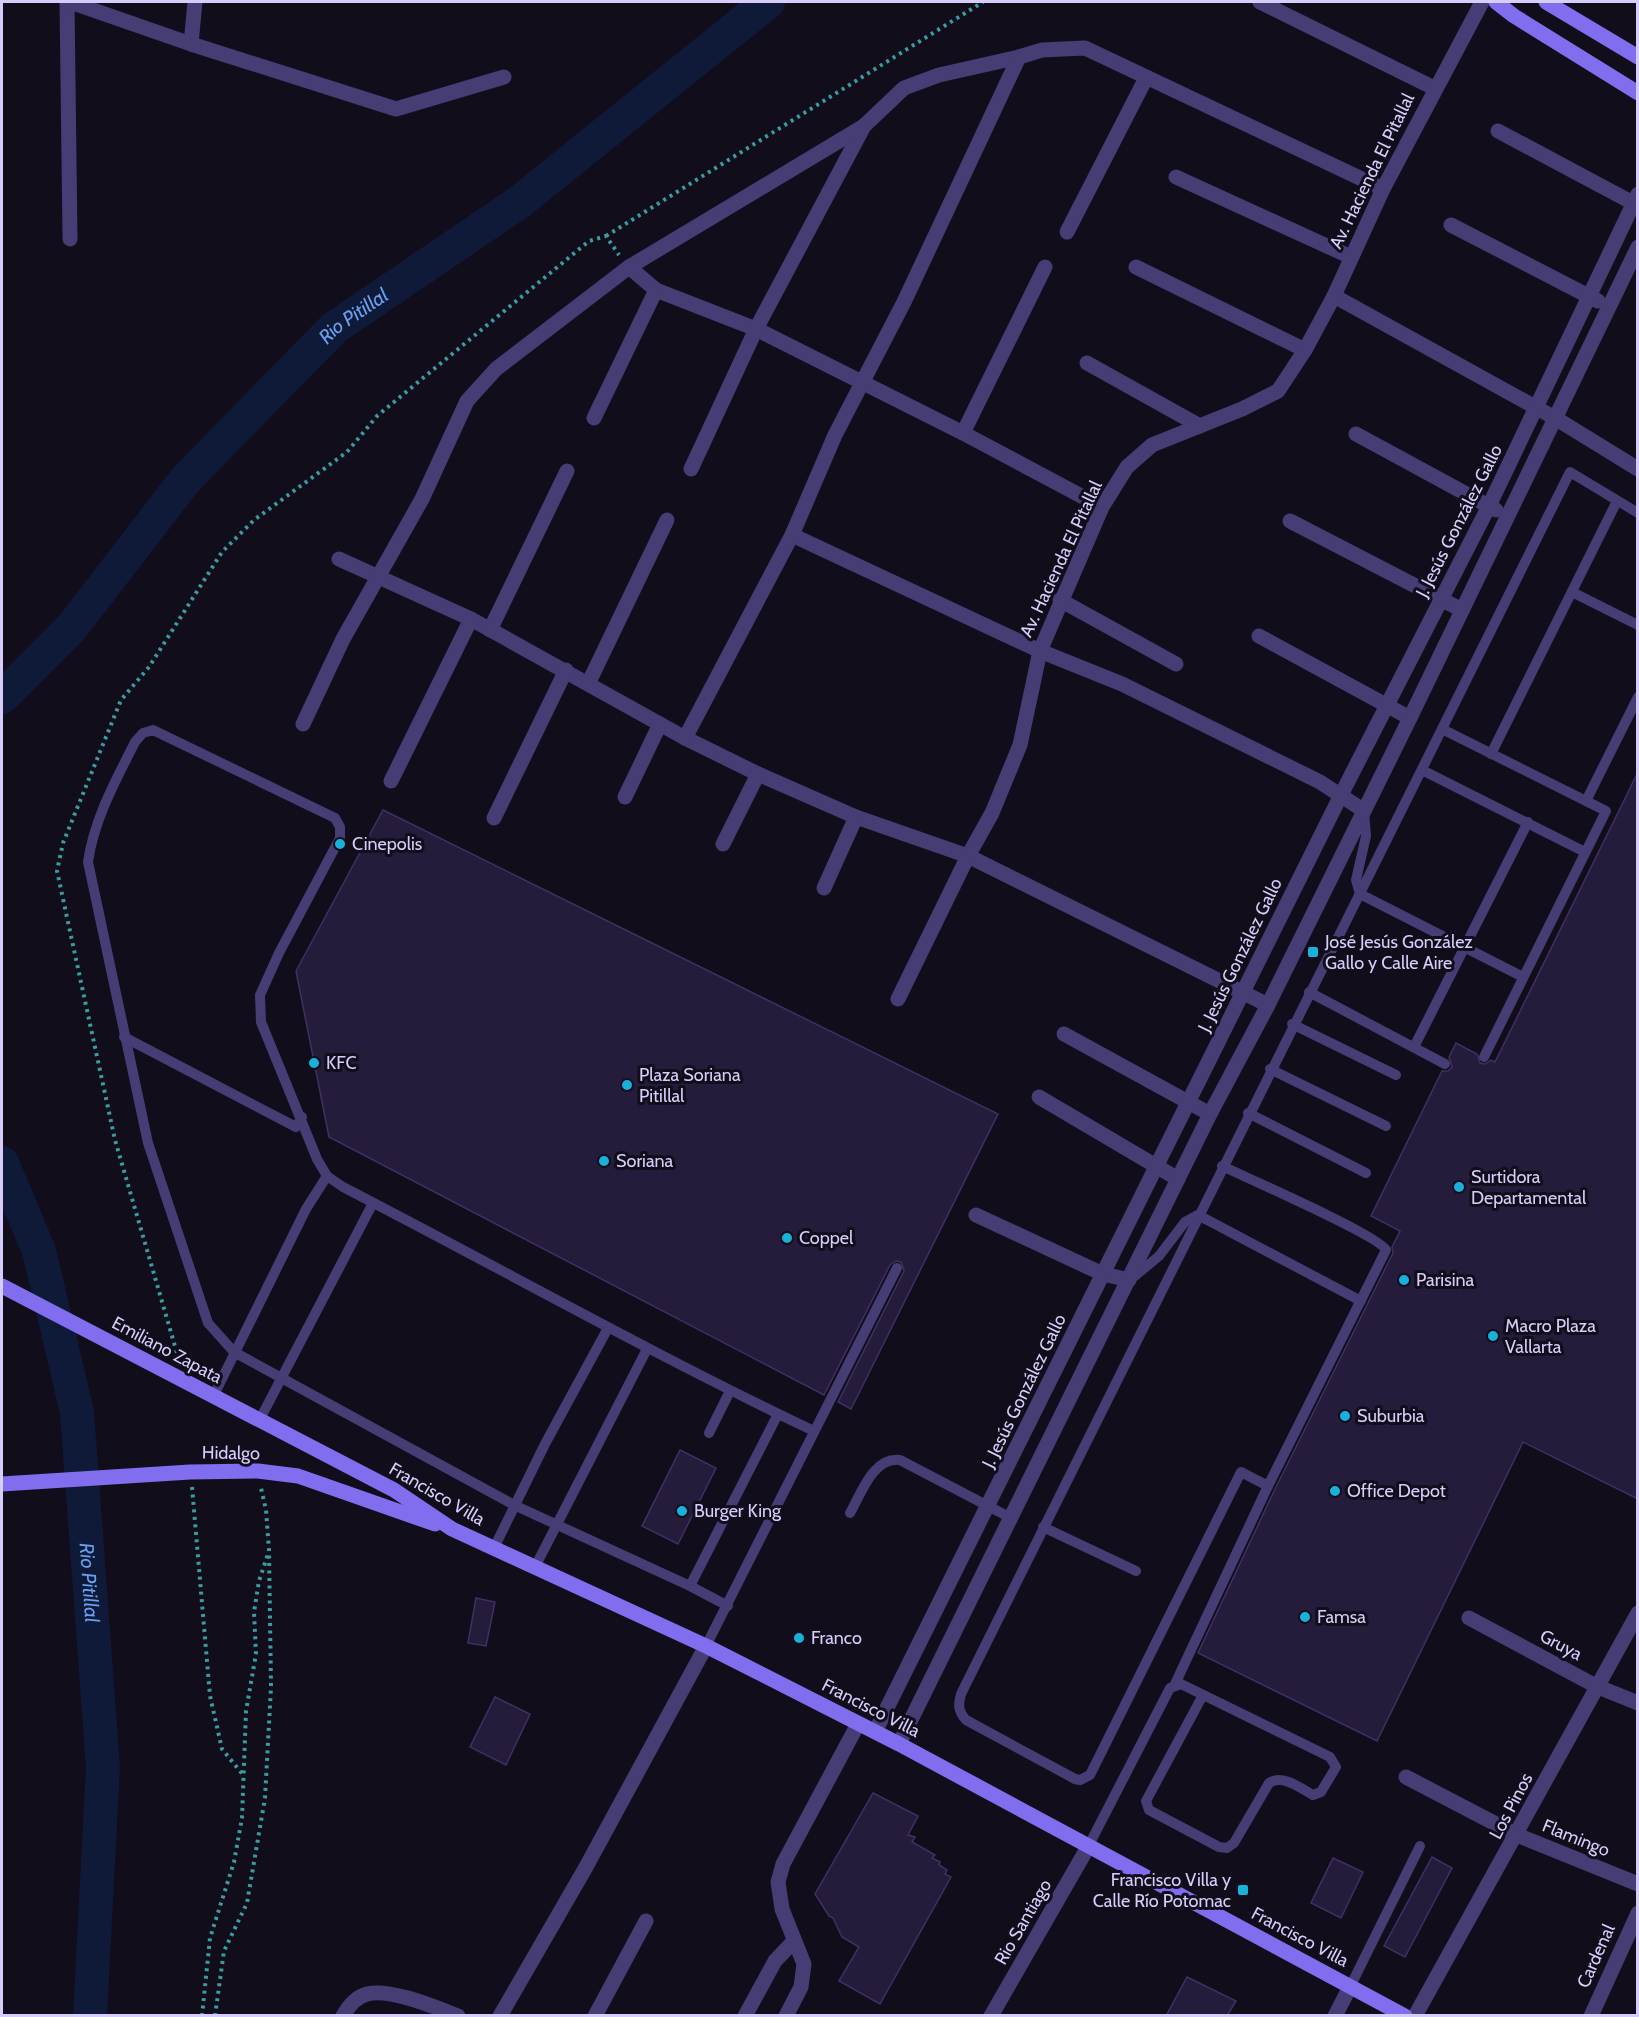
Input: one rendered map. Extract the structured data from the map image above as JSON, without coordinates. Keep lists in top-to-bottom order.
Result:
{
  "streets": {
    "street": [
      "Av. Hacienda El Pitallal",
      "J. Jesús González Gallo",
      "Emiliano Zapata",
      "Hidalgo",
      "Francisco Villa",
      "Gruya",
      "Los Pinos",
      "Flamingo",
      "Rio Santiago",
      "Cardenal"
    ]
  },
  "crossings": [
    ["J. Jesús González Gallo", "Francisco Villa"],
    ["Emiliano Zapata", "Francisco Villa"],
    ["Hidalgo", "Francisco Villa"],
    ["Francisco Villa", "Rio Santiago"],
    ["Gruya", "Los Pinos"],
    ["Los Pinos", "Flamingo"]
  ],
  "water": ["Rio Pitillal"],
  "places": {
    "other": [
      "Cinepolis",
      "KFC",
      "Plaza Soriana Pitillal",
      "Soriana",
      "Surtidora Departamental",
      "Coppel",
      "Parisina",
      "Macro Plaza Vallarta",
      "Suburbia",
      "Office Depot",
      "Burger King",
      "Famsa",
      "Franco"
    ],
    "transit": ["José Jesús González Gallo y Calle Aire", "Francisco Villa y Calle Río Potomac"]
  }
}
